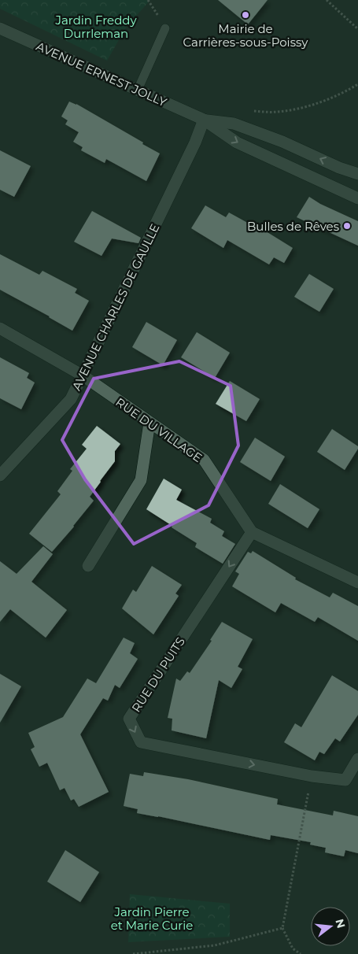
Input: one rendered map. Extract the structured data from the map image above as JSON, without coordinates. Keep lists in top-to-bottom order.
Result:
{
  "streets": {
    "street": [
      "AVENUE ERNEST JOLLY",
      "AVENUE CHARLES DE GAULLE",
      "RUE DU VILLAGE",
      "RUE DU PUITS"
    ]
  },
  "crossings": [
    ["AVENUE ERNEST JOLLY", "AVENUE CHARLES DE GAULLE"],
    ["AVENUE CHARLES DE GAULLE", "RUE DU VILLAGE"],
    ["RUE DU VILLAGE", "RUE DU PUITS"]
  ],
  "parks": ["Jardin Freddy Durrleman", "Jardin Pierre et Marie Curie"],
  "places": ["Mairie de Carrières-sous-Poissy", "Bulles de Rêves"],
  "north": "right"
}
